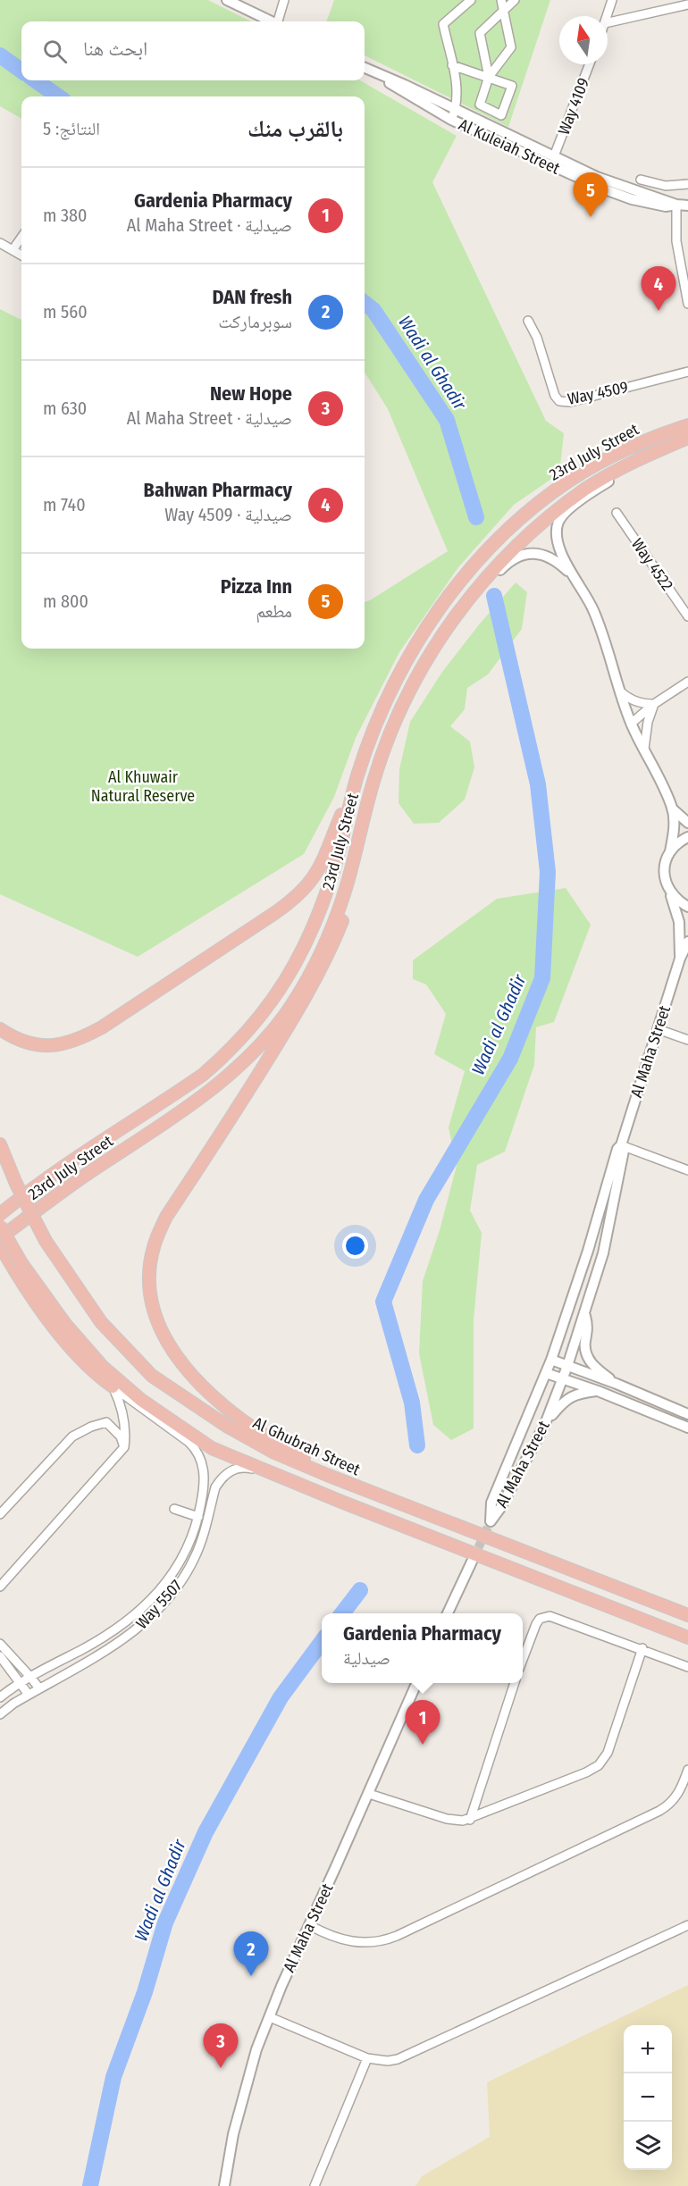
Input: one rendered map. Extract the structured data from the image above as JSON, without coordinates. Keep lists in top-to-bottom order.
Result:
{
  "streets": {
    "main road": ["23rd July Street", "Al Ghubrah Street"],
    "street": [
      "Way 4109",
      "Al Kuleiah Street",
      "Way 4509",
      "Way 4522",
      "Al Maha Street",
      "Way 5507"
    ]
  },
  "crossings": [
    ["Way 4109", "Al Kuleiah Street"]
  ],
  "water": ["Wadi al Ghadir"],
  "parks": ["Al Khuwair Natural Reserve"],
  "north": "top",
  "page": {
    "search": "ابحث هنا",
    "heading": ["بالقرب منك", "النتائج: 5"],
    "list": [
      {
        "mark": "1",
        "name": "Gardenia Pharmacy",
        "note": "صيدلية · Al Maha Street",
        "value": "380 m"
      },
      {
        "mark": "2",
        "name": "DAN fresh",
        "note": "سوبرماركت",
        "value": "560 m"
      },
      {
        "mark": "3",
        "name": "New Hope",
        "note": "صيدلية · Al Maha Street",
        "value": "630 m"
      },
      {
        "mark": "4",
        "name": "Bahwan Pharmacy",
        "note": "صيدلية · Way 4509",
        "value": "740 m"
      },
      {
        "mark": "5",
        "name": "Pizza Inn",
        "note": "مطعم",
        "value": "800 m"
      }
    ],
    "pins": [
      "5",
      "4",
      "1",
      "2",
      "3"
    ],
    "popup": ["Gardenia Pharmacy", "صيدلية"],
    "map_buttons": ["+", "−"]
  }
}
